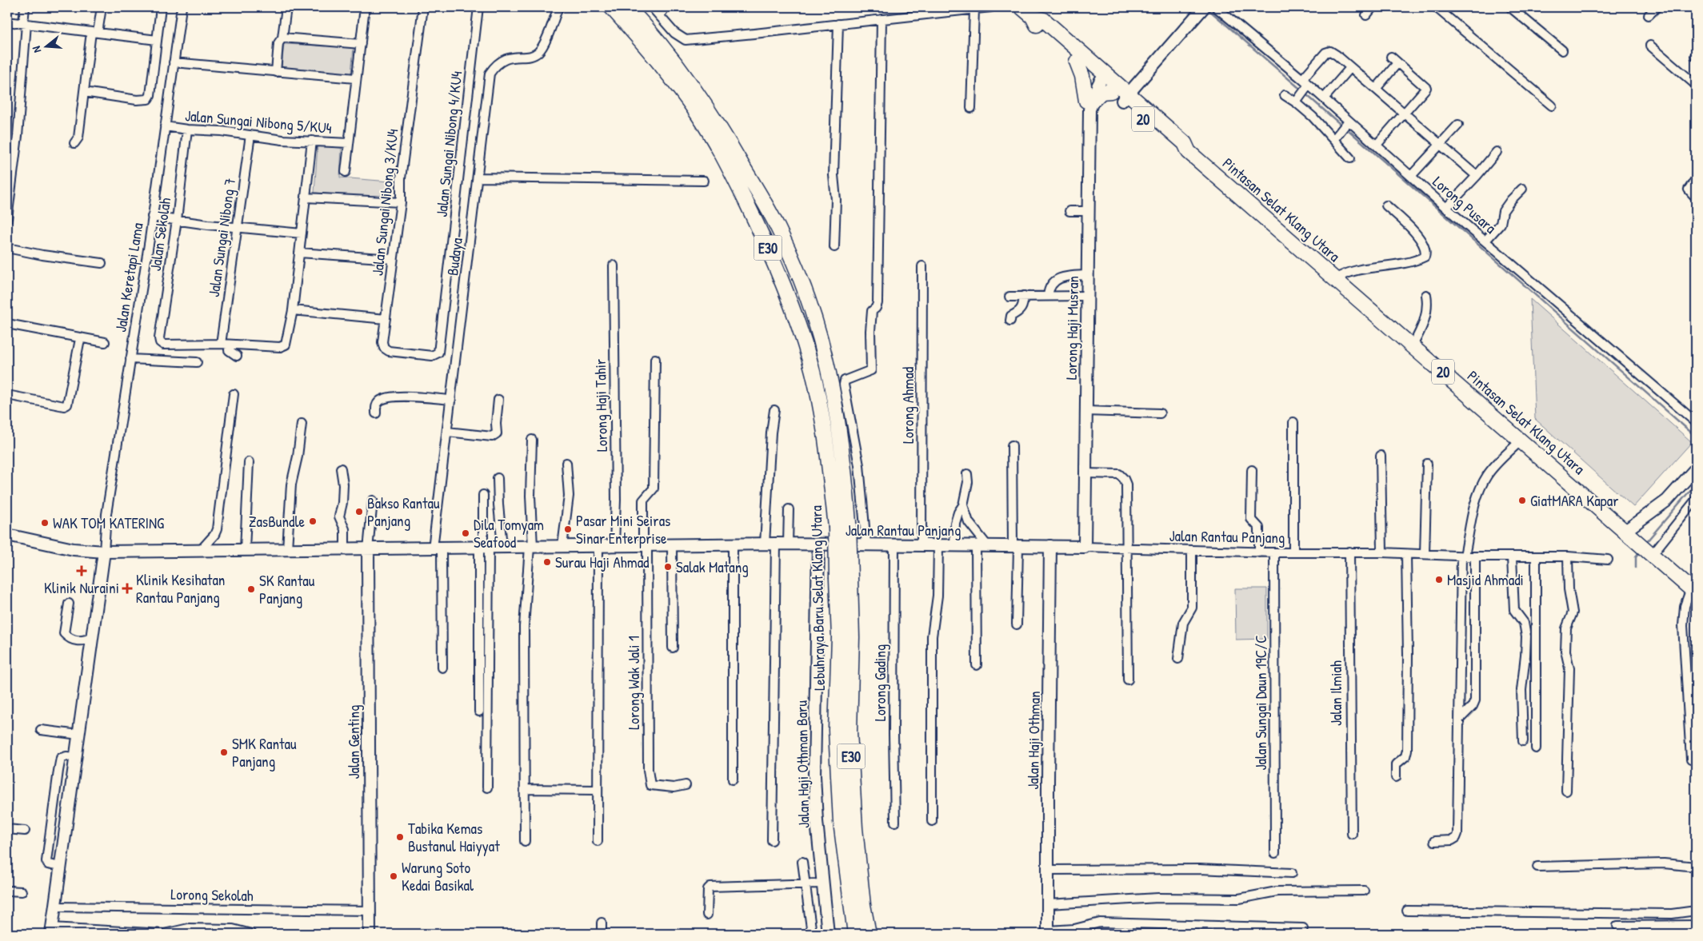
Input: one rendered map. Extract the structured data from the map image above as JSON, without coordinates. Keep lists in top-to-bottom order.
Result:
{
  "streets": {
    "highway": [
      "20",
      "Pintasan Selat Klang Utara",
      "E30",
      "Lebuhraya Baru Selat Klang Utara"
    ],
    "street": [
      "Jalan Sungai Nibong 5/KU4",
      "Jalan Sungai Nibong 4/KU4",
      "Jalan Sungai Nibong 3/KU4",
      "Lorong Pusara",
      "Jalan Sekolah",
      "Jalan Sungai Nibong 7",
      "Budaya",
      "Jalan Keretapi Lama",
      "Lorong Haji Musran",
      "Lorong Haji Tahir",
      "Lorong Ahmad",
      "Jalan Rantau Panjang",
      "Lorong Wak Jali 1",
      "Lorong Gading",
      "Jalan Ilmiah",
      "Jalan Sungai Daun 19C/C",
      "Jalan Haji Othman",
      "Jalan Genting",
      "Jalan Haji Othman Baru",
      "Lorong Sekolah"
    ]
  },
  "crossings": [
    ["Jalan Sungai Nibong 5/KU4", "Jalan Sekolah"],
    ["Jalan Sungai Nibong 5/KU4", "Jalan Sungai Nibong 7"],
    ["Jalan Sungai Nibong 5/KU4", "Jalan Keretapi Lama"],
    ["Jalan Sungai Nibong 4/KU4", "Jalan Sungai Nibong 3/KU4"],
    ["Pintasan Selat Klang Utara", "Lorong Haji Musran"],
    ["Jalan Sekolah", "Jalan Sungai Nibong 7"],
    ["Budaya", "Jalan Rantau Panjang"],
    ["Jalan Keretapi Lama", "Jalan Rantau Panjang"],
    ["Lorong Haji Musran", "Jalan Rantau Panjang"],
    ["Lorong Haji Tahir", "Jalan Rantau Panjang"],
    ["Lorong Ahmad", "Jalan Rantau Panjang"],
    ["Jalan Rantau Panjang", "Lorong Wak Jali 1"],
    ["Jalan Rantau Panjang", "Lorong Gading"],
    ["Jalan Rantau Panjang", "Jalan Ilmiah"],
    ["Jalan Rantau Panjang", "Jalan Sungai Daun 19C/C"],
    ["Jalan Rantau Panjang", "Jalan Haji Othman"],
    ["Jalan Rantau Panjang", "Jalan Genting"],
    ["Jalan Rantau Panjang", "Jalan Haji Othman Baru"],
    ["Jalan Genting", "Lorong Sekolah"]
  ],
  "places": {
    "other": [
      "GiatMARA Kapar",
      "Bakso Rantau Panjang",
      "ZasBundle",
      "WAK TOM KATERING",
      "Pasar Mini Seiras Sinar Enterprise",
      "Dila Tomyam Seafood",
      "Surau Haji Ahmad",
      "Salak Matang",
      "Masjid Ahmadi",
      "SK Rantau Panjang",
      "SMK Rantau Panjang",
      "Tabika Kemas Bustanul Haiyyat",
      "Warung Soto Kedai Basikal"
    ],
    "health": ["Klinik Nuraini", "Klinik Kesihatan Rantau Panjang"]
  },
  "north": "left"
}
